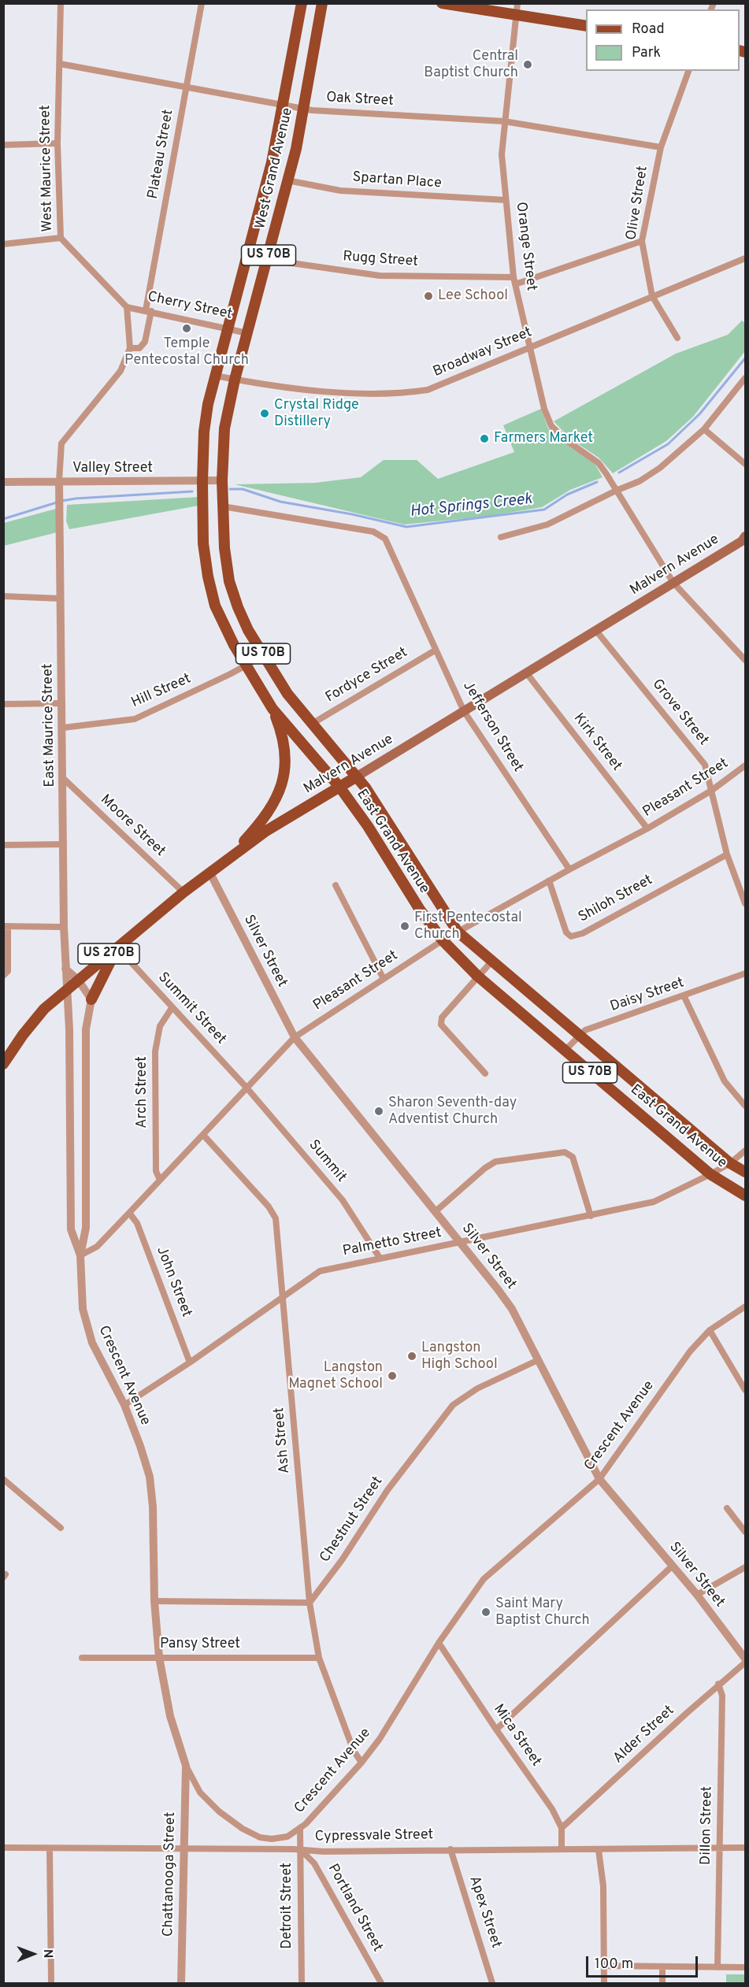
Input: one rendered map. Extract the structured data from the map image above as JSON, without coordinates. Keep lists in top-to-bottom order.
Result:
{
  "streets": {
    "main road": [
      "West Grand Avenue",
      "US 70B",
      "Malvern Avenue",
      "East Grand Avenue",
      "US 270B"
    ],
    "street": [
      "Oak Street",
      "Plateau Street",
      "West Maurice Street",
      "Spartan Place",
      "Olive Street",
      "Orange Street",
      "Rugg Street",
      "Cherry Street",
      "Broadway Street",
      "Valley Street",
      "Fordyce Street",
      "Hill Street",
      "Grove Street",
      "East Maurice Street",
      "Jefferson Street",
      "Kirk Street",
      "Pleasant Street",
      "Moore Street",
      "Shiloh Street",
      "Silver Street",
      "Daisy Street",
      "Summit Street",
      "Arch Street",
      "Summit",
      "Palmetto Street",
      "John Street",
      "Crescent Avenue",
      "Ash Street",
      "Chestnut Street",
      "Pansy Street",
      "Alder Street",
      "Mica Street",
      "Dillon Street",
      "Cypressvale Street",
      "Chattanooga Street",
      "Detroit Street",
      "Portland Street",
      "Apex Street"
    ]
  },
  "crossings": [
    ["Oak Street", "Plateau Street"],
    ["Oak Street", "West Maurice Street"],
    ["Oak Street", "West Grand Avenue"],
    ["Oak Street", "Olive Street"],
    ["Oak Street", "Orange Street"],
    ["Plateau Street", "Cherry Street"],
    ["West Maurice Street", "Cherry Street"],
    ["West Grand Avenue", "Spartan Place"],
    ["West Grand Avenue", "Rugg Street"],
    ["West Grand Avenue", "Cherry Street"],
    ["West Grand Avenue", "Broadway Street"],
    ["West Grand Avenue", "Valley Street"],
    ["West Grand Avenue", "Jefferson Street"],
    ["West Grand Avenue", "East Grand Avenue"],
    ["Spartan Place", "Orange Street"],
    ["Olive Street", "Rugg Street"],
    ["Olive Street", "Broadway Street"],
    ["Orange Street", "Rugg Street"],
    ["Orange Street", "Broadway Street"],
    ["Orange Street", "Malvern Avenue"],
    ["Valley Street", "East Maurice Street"],
    ["Valley Street", "East Grand Avenue"],
    ["Malvern Avenue", "Grove Street"],
    ["Malvern Avenue", "East Maurice Street"],
    ["Malvern Avenue", "Jefferson Street"],
    ["Malvern Avenue", "Kirk Street"],
    ["Malvern Avenue", "Moore Street"],
    ["Malvern Avenue", "East Grand Avenue"],
    ["Malvern Avenue", "Silver Street"],
    ["Malvern Avenue", "US 270B"],
    ["Malvern Avenue", "Summit Street"],
    ["Malvern Avenue", "Crescent Avenue"],
    ["Fordyce Street", "Jefferson Street"],
    ["Fordyce Street", "East Grand Avenue"],
    ["Hill Street", "East Maurice Street"],
    ["Hill Street", "East Grand Avenue"],
    ["Grove Street", "Pleasant Street"],
    ["Grove Street", "Shiloh Street"],
    ["East Maurice Street", "Moore Street"],
    ["East Maurice Street", "Crescent Avenue"],
    ["Jefferson Street", "Pleasant Street"],
    ["Jefferson Street", "East Grand Avenue"],
    ["Kirk Street", "Pleasant Street"],
    ["Pleasant Street", "East Grand Avenue"],
    ["Pleasant Street", "Shiloh Street"],
    ["Pleasant Street", "Silver Street"],
    ["Pleasant Street", "Summit Street"],
    ["Pleasant Street", "Arch Street"],
    ["Pleasant Street", "Summit"],
    ["Pleasant Street", "John Street"],
    ["Pleasant Street", "Crescent Avenue"],
    ["Pleasant Street", "Ash Street"],
    ["East Grand Avenue", "US 270B"],
    ["East Grand Avenue", "Daisy Street"],
    ["East Grand Avenue", "Palmetto Street"],
    ["Silver Street", "Palmetto Street"],
    ["Silver Street", "Crescent Avenue"],
    ["Silver Street", "Chestnut Street"],
    ["Summit Street", "Arch Street"],
    ["Summit Street", "Summit"],
    ["Summit", "Palmetto Street"],
    ["Palmetto Street", "John Street"],
    ["Palmetto Street", "Crescent Avenue"],
    ["Palmetto Street", "Ash Street"],
    ["Crescent Avenue", "Ash Street"],
    ["Crescent Avenue", "Pansy Street"],
    ["Crescent Avenue", "Mica Street"],
    ["Crescent Avenue", "Chattanooga Street"],
    ["Crescent Avenue", "Detroit Street"],
    ["Ash Street", "Chestnut Street"],
    ["Ash Street", "Pansy Street"],
    ["Alder Street", "Mica Street"],
    ["Alder Street", "Dillon Street"],
    ["Mica Street", "Cypressvale Street"],
    ["Dillon Street", "Cypressvale Street"],
    ["Cypressvale Street", "Chattanooga Street"],
    ["Cypressvale Street", "Detroit Street"],
    ["Cypressvale Street", "Portland Street"],
    ["Cypressvale Street", "Apex Street"],
    ["Detroit Street", "Portland Street"]
  ],
  "water": ["Hot Springs Creek"],
  "places": [
    "Central Baptist Church",
    "Lee School",
    "Temple Pentecostal Church",
    "Crystal Ridge Distillery",
    "Farmers Market",
    "First Pentecostal Church",
    "Sharon Seventh-day Adventist Church",
    "Langston High School",
    "Langston Magnet School",
    "Saint Mary Baptist Church"
  ],
  "legend": ["Road", "Park"],
  "scale_bar": "100 m",
  "north": "right"
}
